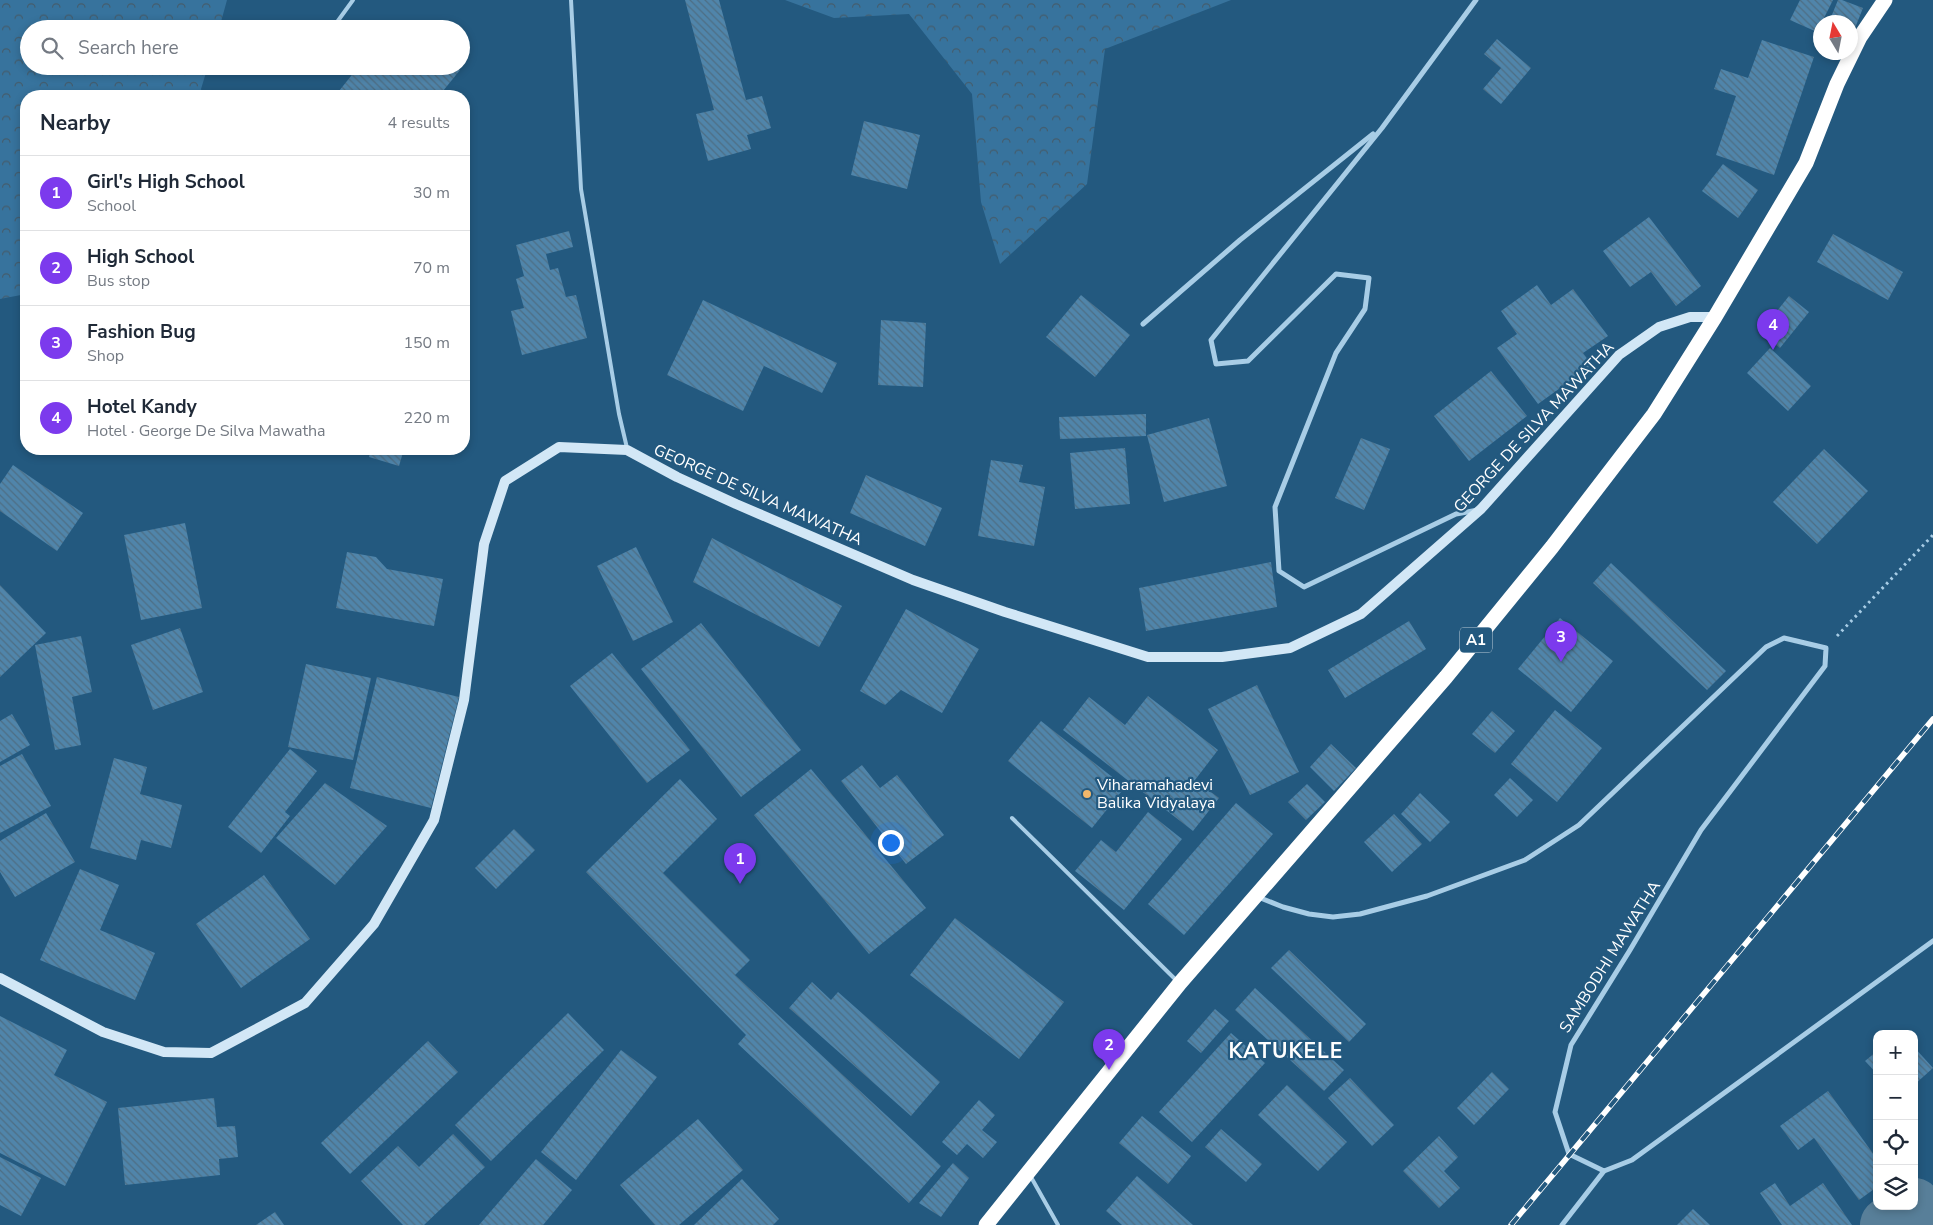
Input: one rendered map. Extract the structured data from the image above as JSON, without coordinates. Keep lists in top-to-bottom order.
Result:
{
  "streets": {
    "highway": ["A1"],
    "street": ["GEORGE DE SILVA MAWATHA", "SAMBODHI MAWATHA"]
  },
  "crossings": [
    ["GEORGE DE SILVA MAWATHA", "A1"]
  ],
  "districts": ["KATUKELE"],
  "places": ["Viharamahadevi Balika Vidyalaya"],
  "north": "top",
  "page": {
    "search": "Search here",
    "heading": ["Nearby", "4 results"],
    "list": [
      {
        "mark": "1",
        "name": "Girl's High School",
        "note": "School",
        "value": "30 m"
      },
      {
        "mark": "2",
        "name": "High School",
        "note": "Bus stop",
        "value": "70 m"
      },
      {
        "mark": "3",
        "name": "Fashion Bug",
        "note": "Shop",
        "value": "150 m"
      },
      {
        "mark": "4",
        "name": "Hotel Kandy",
        "note": "Hotel · George De Silva Mawatha",
        "value": "220 m"
      }
    ],
    "pins": [
      "4",
      "3",
      "1",
      "2"
    ],
    "map_buttons": ["+", "−"]
  }
}
